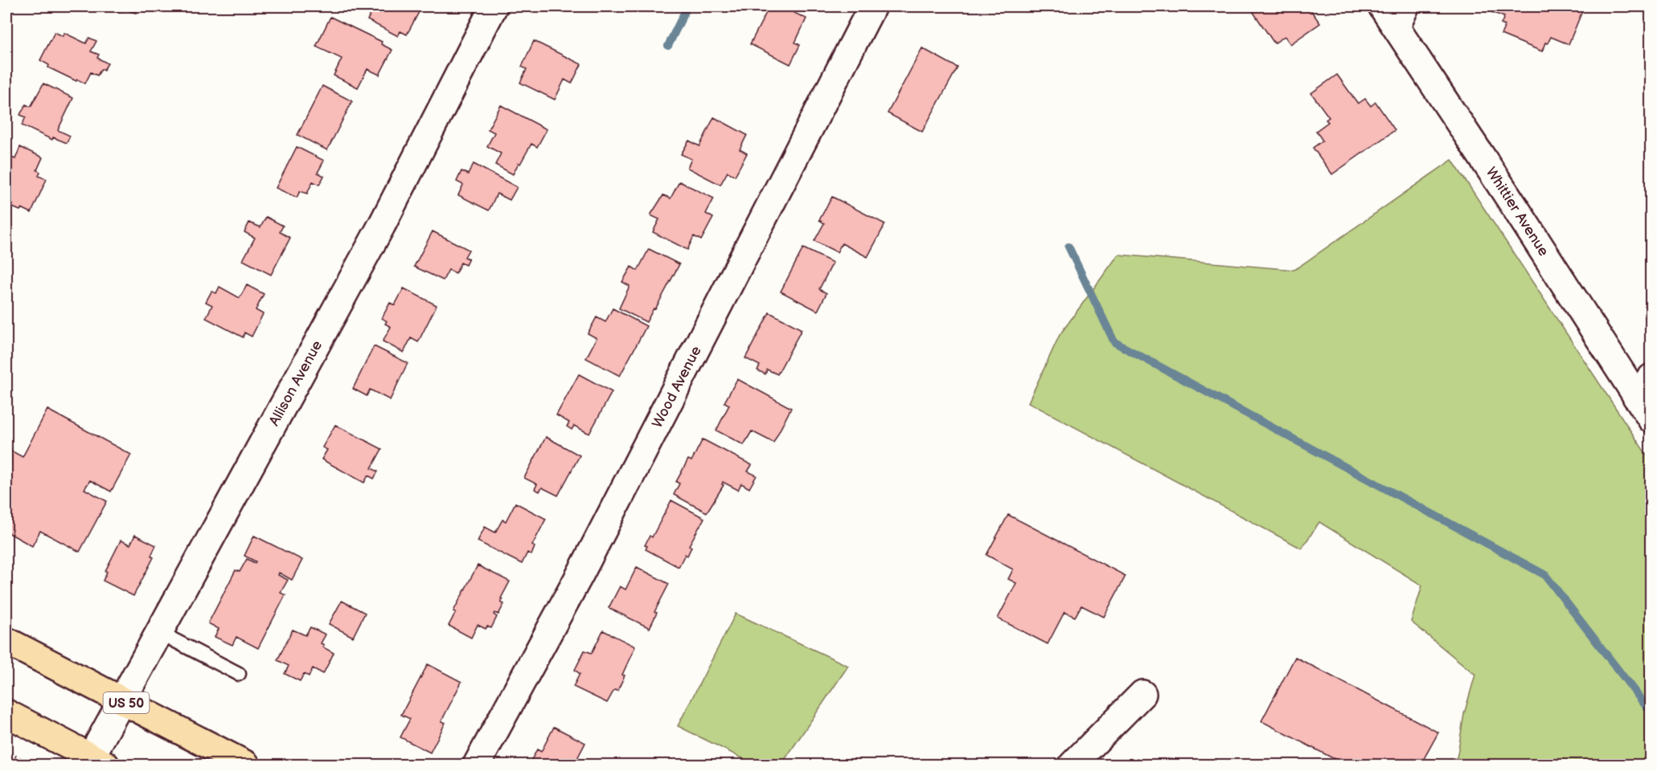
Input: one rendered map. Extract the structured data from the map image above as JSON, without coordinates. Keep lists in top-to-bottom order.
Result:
{
  "streets": {
    "main road": ["US 50"],
    "street": ["Whittier Avenue", "Allison Avenue", "Wood Avenue"]
  },
  "crossings": [
    ["Allison Avenue", "US 50"]
  ]
}
